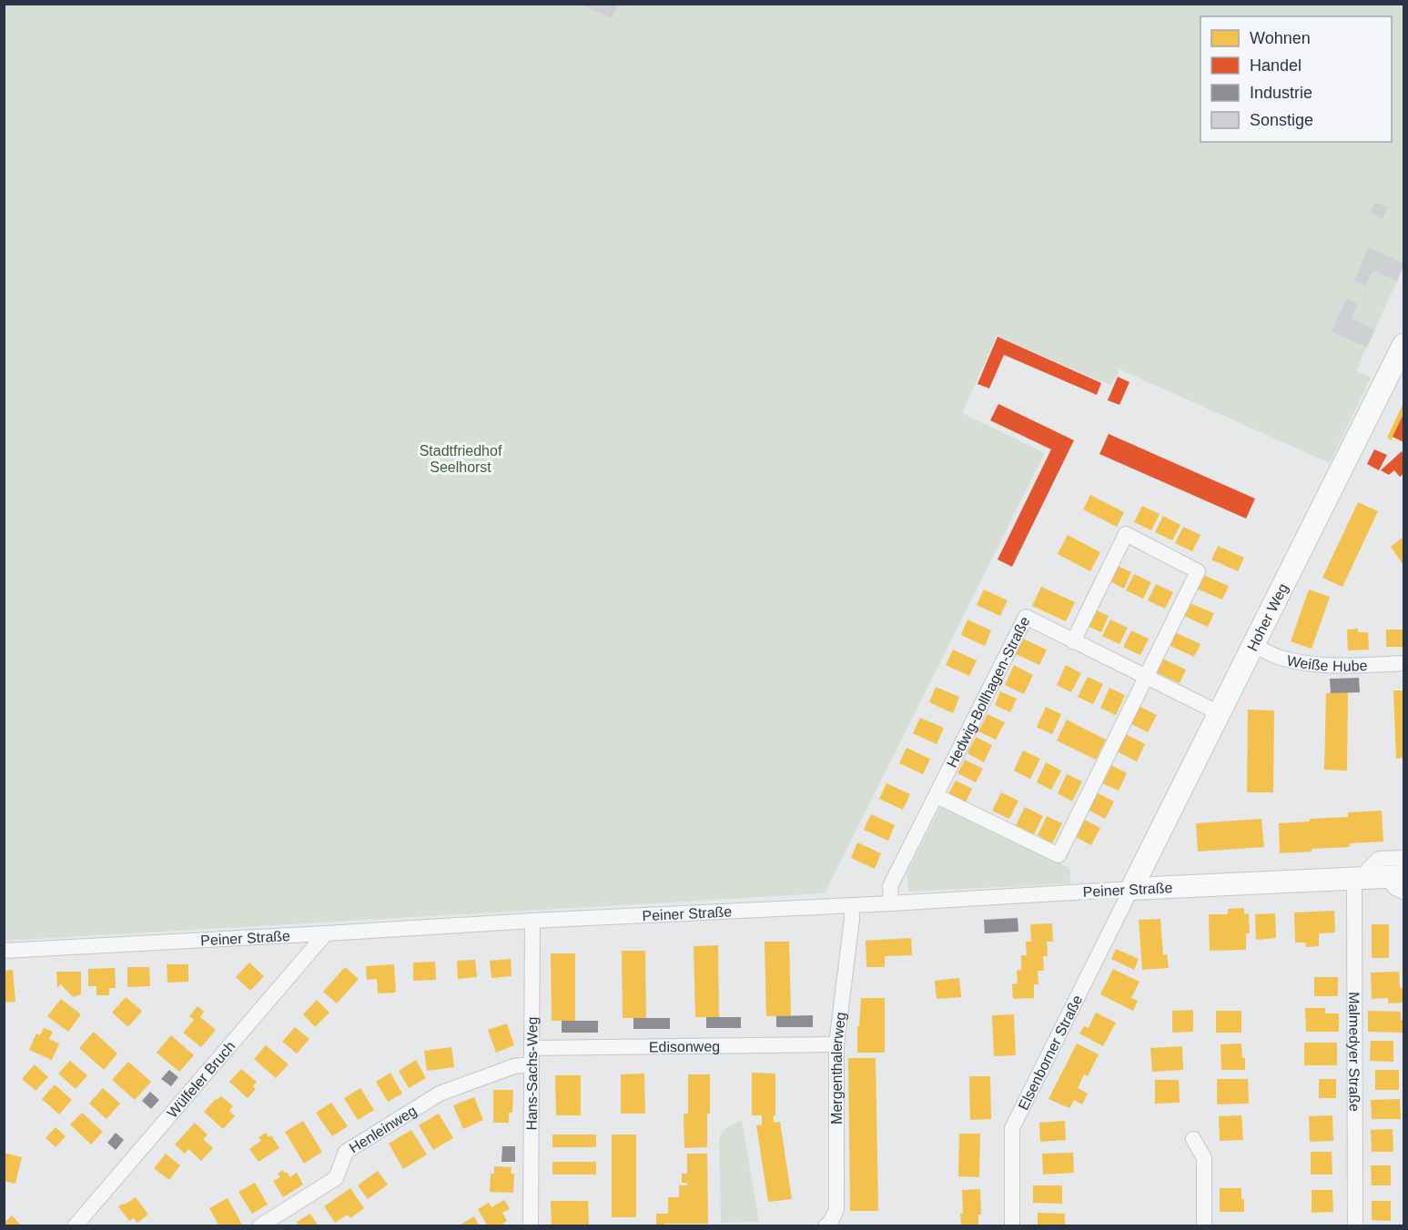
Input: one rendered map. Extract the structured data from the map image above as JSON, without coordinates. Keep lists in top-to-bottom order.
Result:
{
  "streets": {
    "street": [
      "Hoher Weg",
      "Weiße Hube",
      "Hedwig-Bollhagen-Straße",
      "Peiner Straße",
      "Edisonweg",
      "Elsenborner Straße",
      "Malmedyer Straße",
      "Mergenthalerweg",
      "Hans-Sachs-Weg",
      "Wülfeler Bruch",
      "Henleinweg"
    ]
  },
  "crossings": [
    ["Hoher Weg", "Weiße Hube"],
    ["Hoher Weg", "Hedwig-Bollhagen-Straße"],
    ["Hoher Weg", "Peiner Straße"],
    ["Hoher Weg", "Elsenborner Straße"],
    ["Hedwig-Bollhagen-Straße", "Peiner Straße"],
    ["Peiner Straße", "Elsenborner Straße"],
    ["Peiner Straße", "Malmedyer Straße"],
    ["Peiner Straße", "Mergenthalerweg"],
    ["Peiner Straße", "Hans-Sachs-Weg"],
    ["Peiner Straße", "Wülfeler Bruch"],
    ["Edisonweg", "Mergenthalerweg"],
    ["Edisonweg", "Hans-Sachs-Weg"],
    ["Hans-Sachs-Weg", "Henleinweg"]
  ],
  "parks": ["Stadtfriedhof Seelhorst"],
  "legend": [
    "Wohnen",
    "Handel",
    "Industrie",
    "Sonstige"
  ]
}
